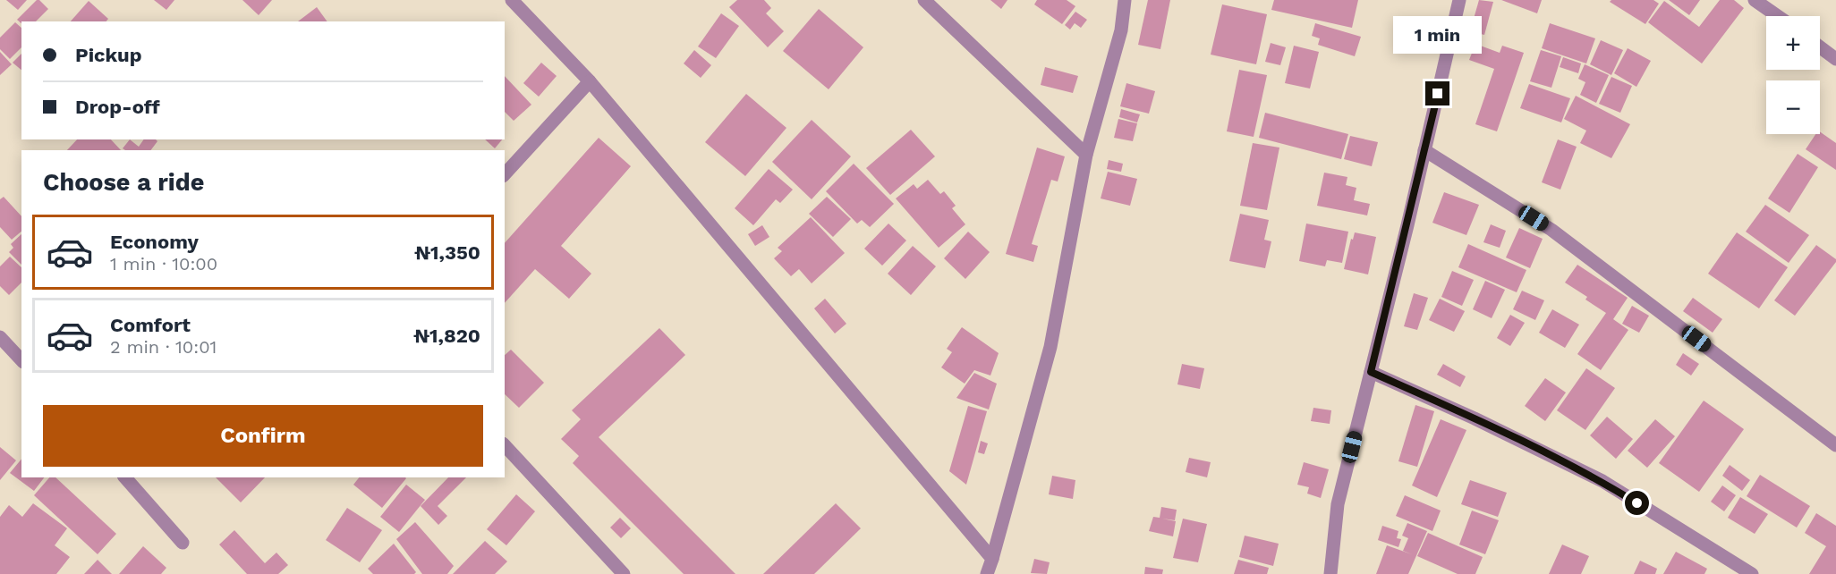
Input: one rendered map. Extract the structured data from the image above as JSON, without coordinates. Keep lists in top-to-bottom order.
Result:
{
  "page": {
    "map_buttons": ["+", "−"],
    "bubble": "1 min",
    "banner": ["Pickup", "Drop-off"],
    "heading": "Choose a ride",
    "list": [
      {
        "name": "Economy",
        "note": "1 min · 10:00",
        "value": "₦1,350"
      },
      {
        "name": "Comfort",
        "note": "2 min · 10:01",
        "value": "₦1,820"
      }
    ],
    "buttons": "Confirm"
  }
}
